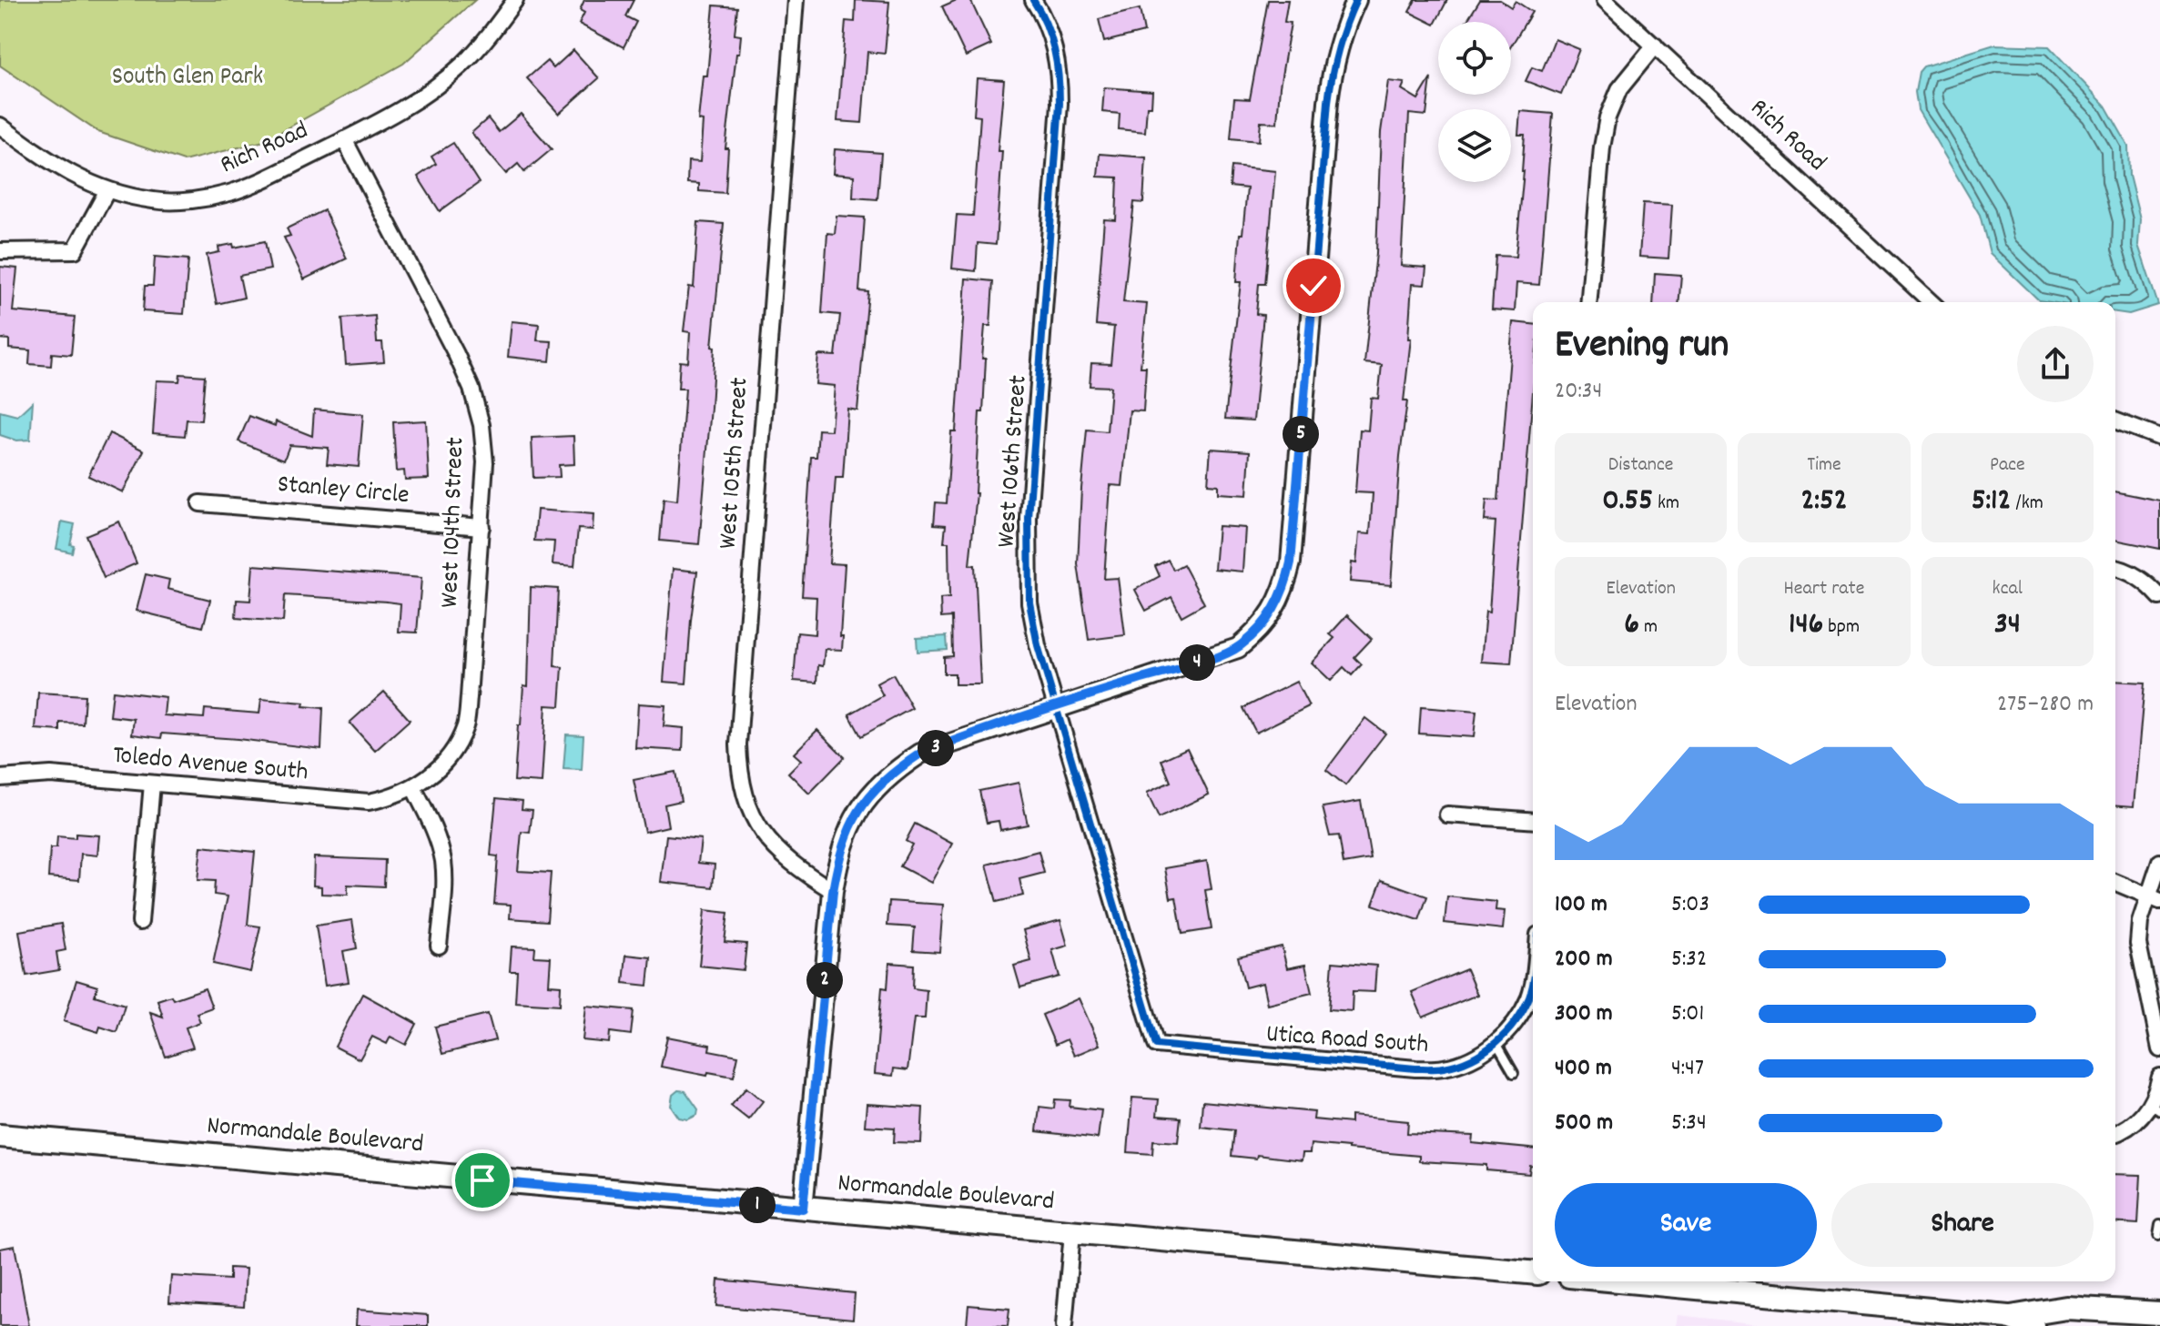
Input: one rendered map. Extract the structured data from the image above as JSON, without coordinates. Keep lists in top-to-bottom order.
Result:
{
  "streets": {
    "main road": ["Normandale Boulevard"],
    "street": [
      "Rich Road",
      "West 106th Street",
      "West 105th Street",
      "Stanley Circle",
      "West 104th Street",
      "Toledo Avenue South",
      "Utica Road South"
    ]
  },
  "crossings": [
    ["Rich Road", "West 104th Street"],
    ["West 106th Street", "Utica Road South"],
    ["Stanley Circle", "West 104th Street"],
    ["West 104th Street", "Toledo Avenue South"]
  ],
  "parks": ["South Glen Park"],
  "page": {
    "heading": ["Evening run", "20:34"],
    "pins": [
      "5",
      "4",
      "3",
      "2",
      "1"
    ],
    "stats": [
      ["Distance", "0.55 km"],
      ["Time", "2:52"],
      ["Pace", "5:12 /km"],
      ["Elevation", "6 m"],
      ["Heart rate", "146 bpm"],
      ["kcal", "34"]
    ],
    "chart": ["Elevation", "275–280 m"],
    "list": [
      {
        "name": "100 m",
        "note": "5:03"
      },
      {
        "name": "200 m",
        "note": "5:32"
      },
      {
        "name": "300 m",
        "note": "5:01"
      },
      {
        "name": "400 m",
        "note": "4:47"
      },
      {
        "name": "500 m",
        "note": "5:34"
      }
    ],
    "buttons": ["Save", "Share"]
  }
}
